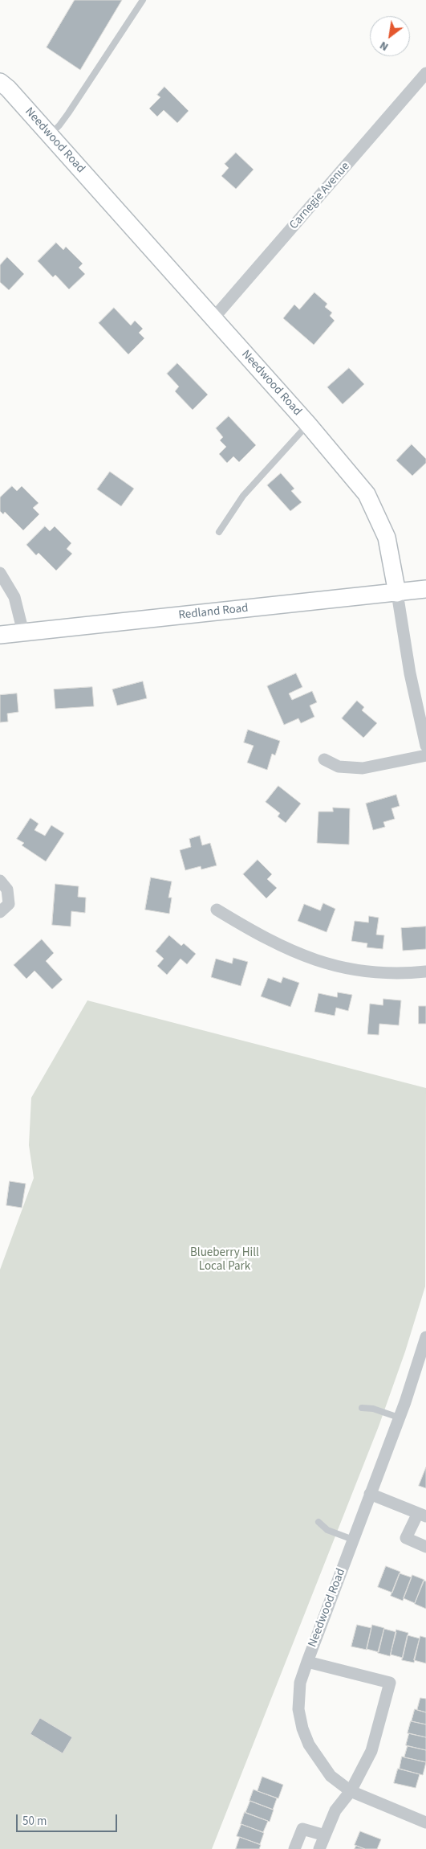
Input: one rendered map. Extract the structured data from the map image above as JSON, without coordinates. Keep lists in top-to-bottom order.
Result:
{
  "streets": {
    "street": ["Needwood Road", "Carnegie Avenue", "Redland Road"]
  },
  "crossings": [
    ["Needwood Road", "Carnegie Avenue"],
    ["Needwood Road", "Redland Road"]
  ],
  "parks": ["Blueberry Hill Local Park"],
  "scale_bar": "50 m",
  "north": "bottom left"
}
